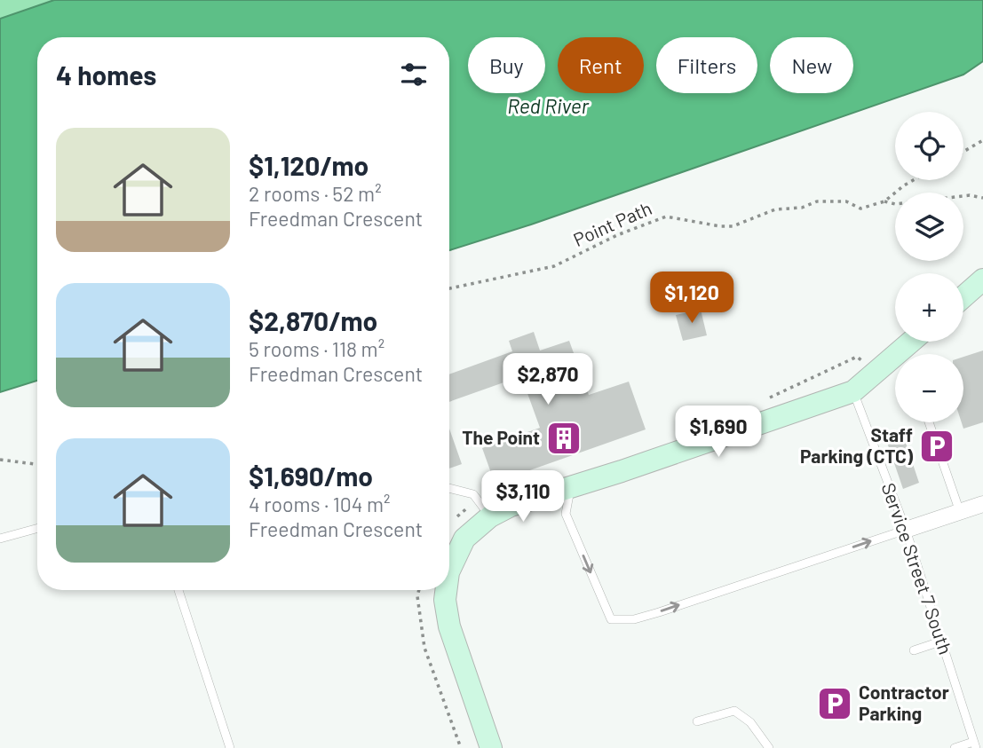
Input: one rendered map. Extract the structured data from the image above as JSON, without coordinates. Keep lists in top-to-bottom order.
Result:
{
  "streets": {
    "lane": ["Service Street 7 South"],
    "path": ["Point Path"]
  },
  "water": ["Red River"],
  "places": {
    "building": ["The Point"],
    "parking": ["Staff Parking (CTC)", "Contractor Parking"]
  },
  "page": {
    "chip": [
      "Buy",
      "Rent",
      "Filters",
      "New"
    ],
    "heading": "4 homes",
    "map_buttons": ["+", "−"],
    "list": [
      {
        "name": "$1,120/mo",
        "note": "2 rooms · 52 m² · Freedman Crescent"
      },
      {
        "name": "$2,870/mo",
        "note": "5 rooms · 118 m² · Freedman Crescent"
      },
      {
        "name": "$1,690/mo",
        "note": "4 rooms · 104 m² · Freedman Crescent"
      }
    ],
    "price": [
      "$1,120",
      "$2,870",
      "$1,690",
      "$3,110"
    ]
  }
}
